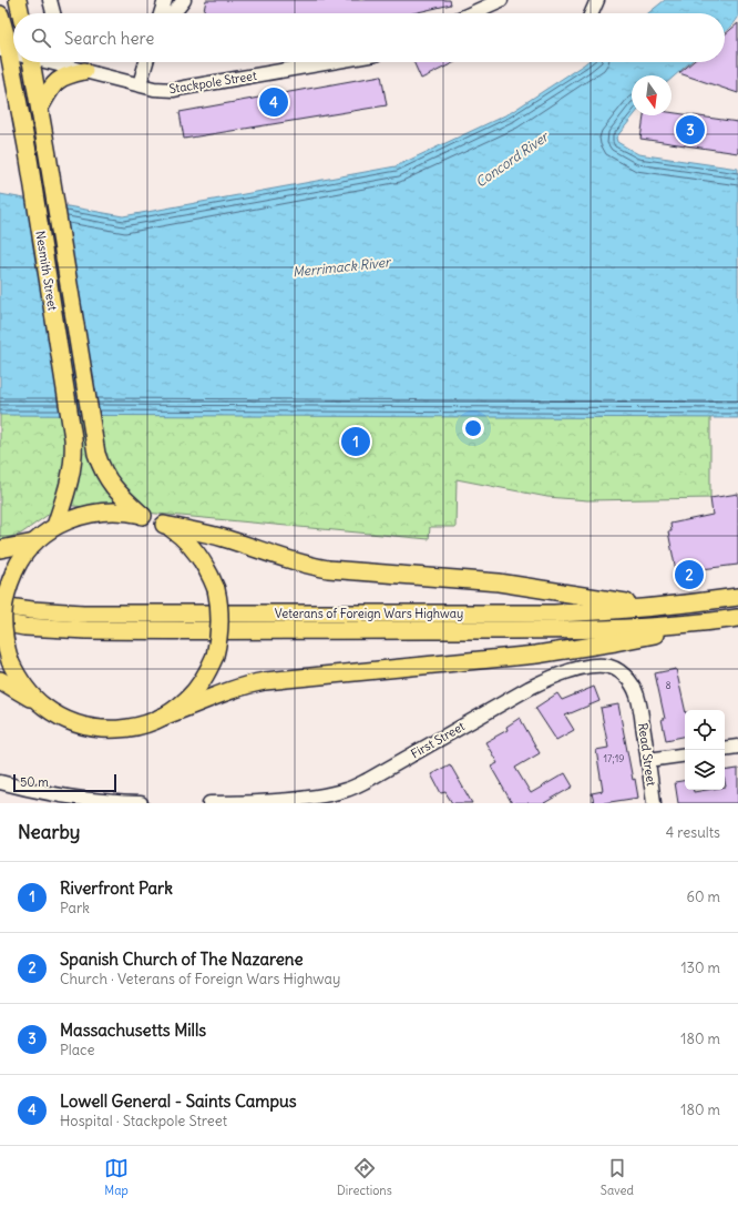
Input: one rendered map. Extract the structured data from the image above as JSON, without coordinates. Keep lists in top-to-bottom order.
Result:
{
  "streets": {
    "main road": ["Nesmith Street", "Veterans of Foreign Wars Highway"],
    "street": ["Stackpole Street", "First Street", "Read Street"]
  },
  "crossings": [
    ["First Street", "Read Street"]
  ],
  "water": ["Concord River", "Merrimack River"],
  "house_numbers": ["8", "17;19"],
  "scale_bar": "50 m",
  "north": "bottom",
  "page": {
    "search": "Search here",
    "pins": [
      "4",
      "3",
      "1",
      "2"
    ],
    "scale": "50 m",
    "heading": ["Nearby", "4 results"],
    "list": [
      {
        "mark": "1",
        "name": "Riverfront Park",
        "note": "Park",
        "value": "60 m"
      },
      {
        "mark": "2",
        "name": "Spanish Church of The Nazarene",
        "note": "Church · Veterans of Foreign Wars Highway",
        "value": "130 m"
      },
      {
        "mark": "3",
        "name": "Massachusetts Mills",
        "note": "Place",
        "value": "180 m"
      },
      {
        "mark": "4",
        "name": "Lowell General - Saints Campus",
        "note": "Hospital · Stackpole Street",
        "value": "180 m"
      }
    ],
    "nav": ["Map", "Directions", "Saved"]
  }
}
